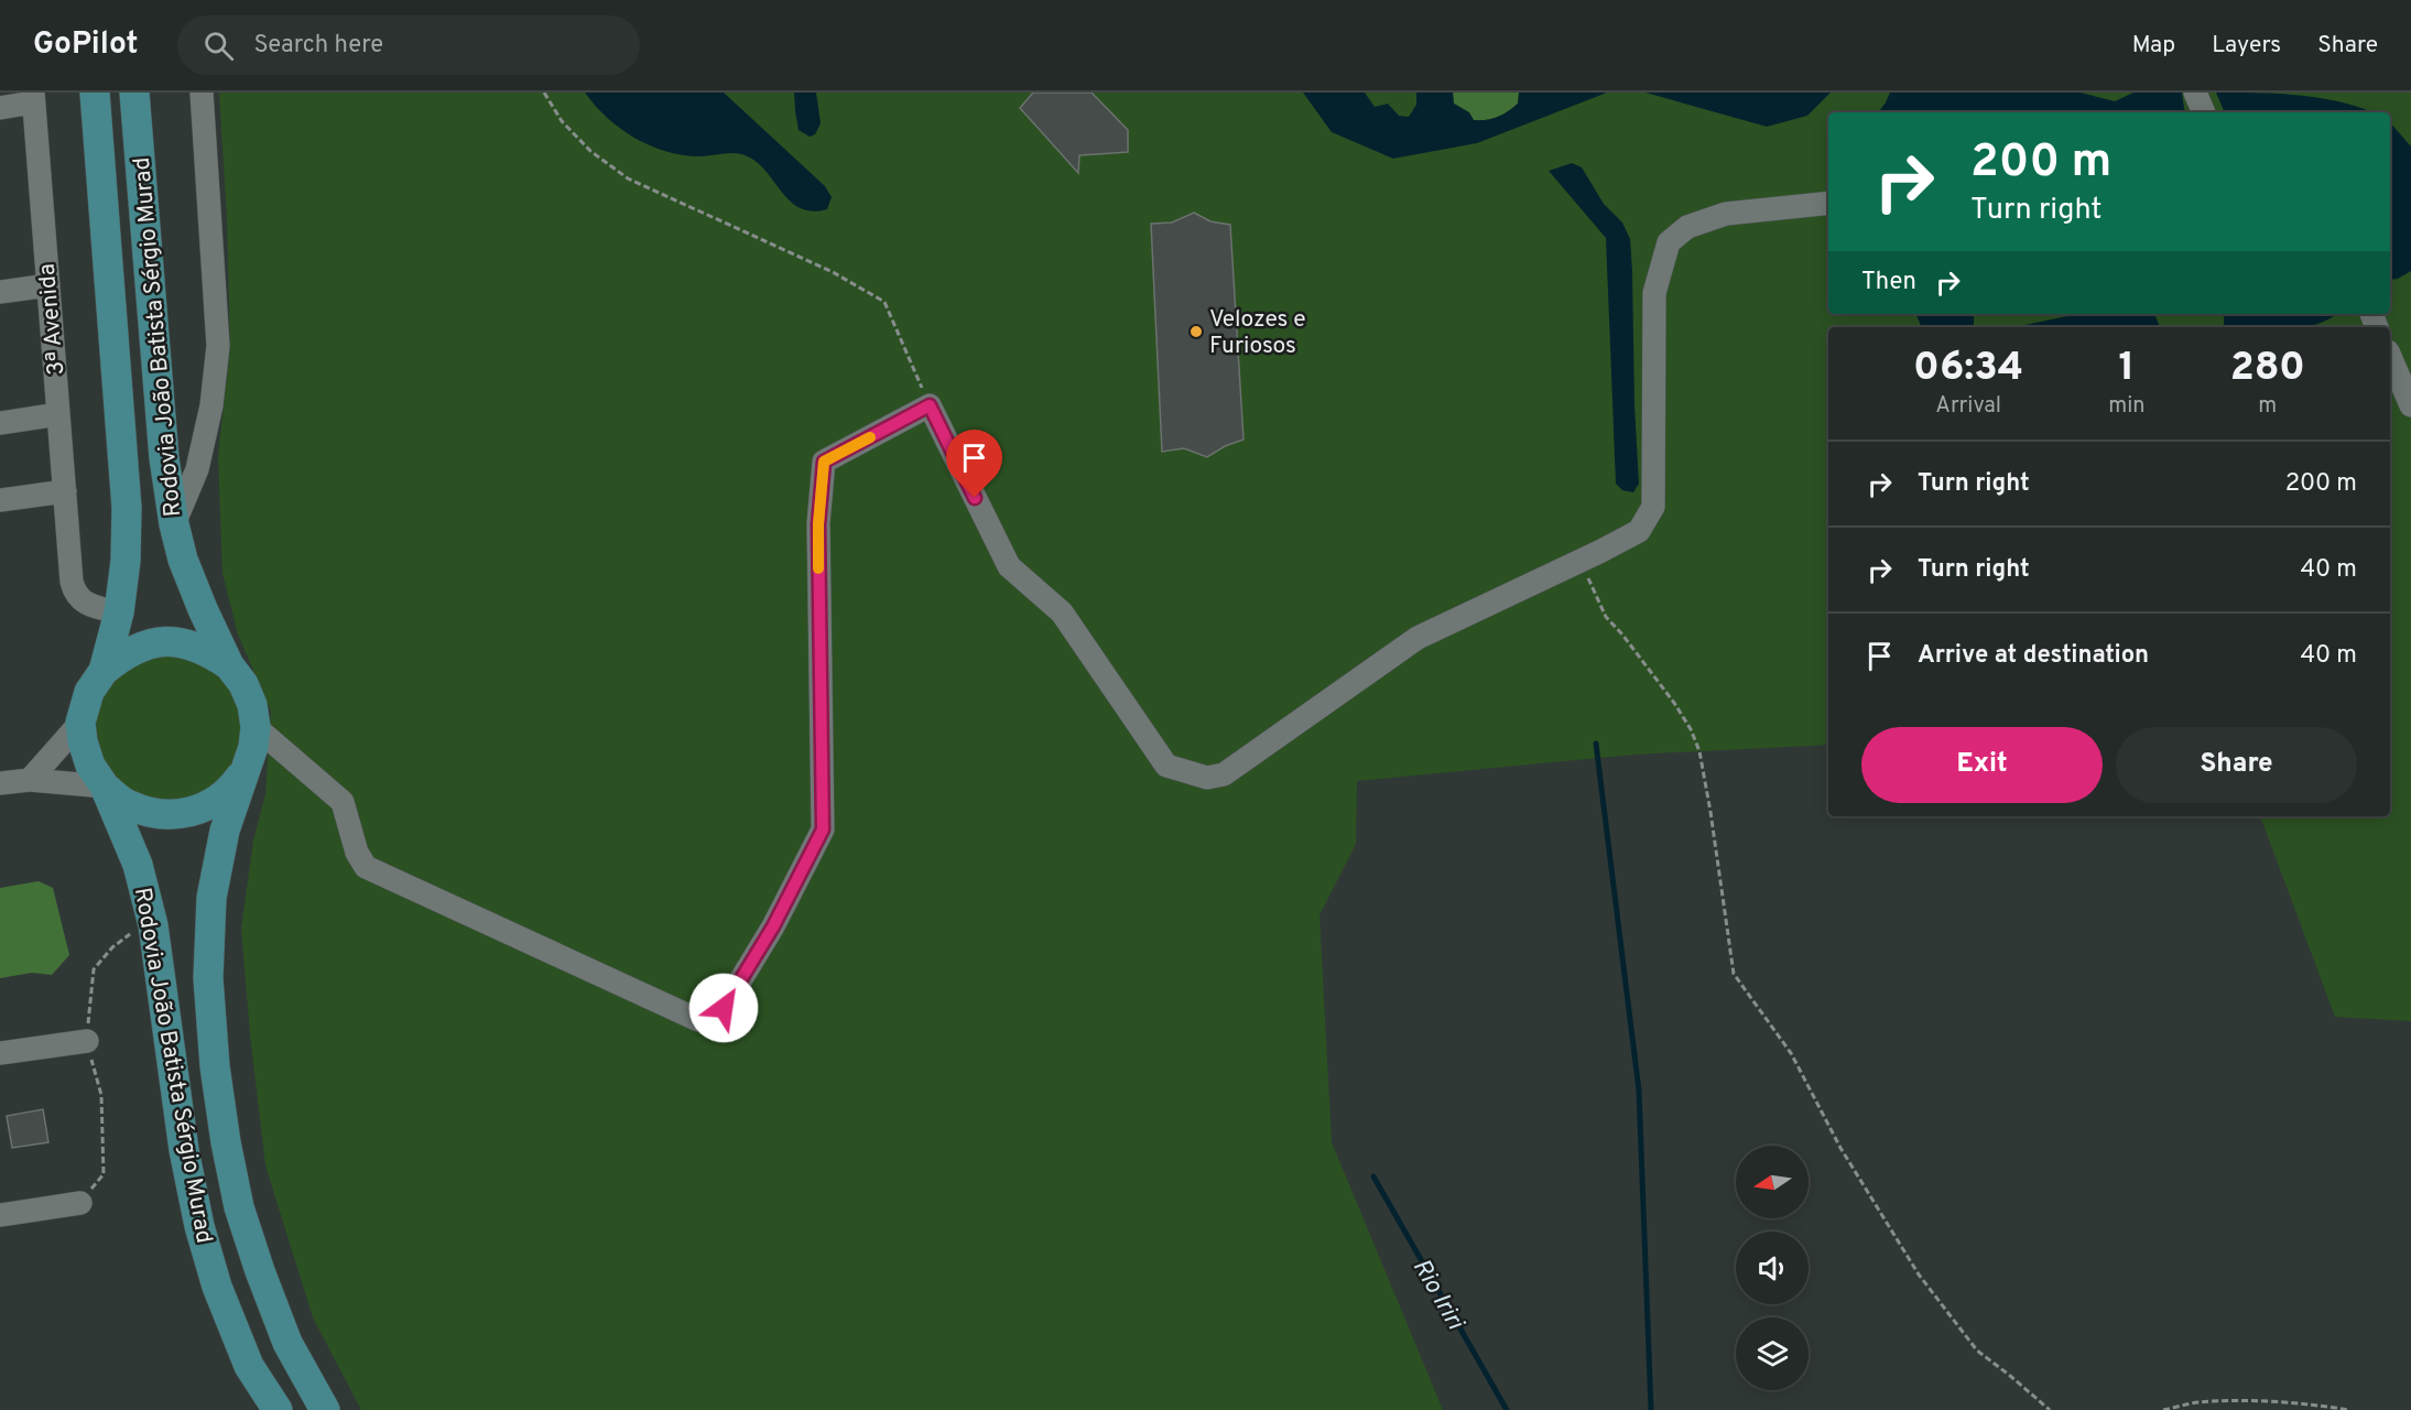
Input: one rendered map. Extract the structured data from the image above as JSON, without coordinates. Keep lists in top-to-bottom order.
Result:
{
  "streets": {
    "main road": ["Rodovia João Batista Sérgio Murad"],
    "street": ["3ª Avenida"]
  },
  "crossings": [
    ["3ª Avenida", "Rodovia João Batista Sérgio Murad"]
  ],
  "water": ["Rio Iriri"],
  "places": ["Velozes e Furiosos"],
  "north": "left",
  "page": {
    "header": "GoPilot",
    "search": "Search here",
    "nav": ["Map", "Layers", "Share"],
    "turn": ["200 m", "Turn right"],
    "then": "Then",
    "eta": [
      "06:34",
      "Arrival",
      "1",
      "min",
      "280",
      "m"
    ],
    "list": [
      {
        "name": "Turn right",
        "value": "200 m"
      },
      {
        "name": "Turn right",
        "value": "40 m"
      },
      {
        "name": "Arrive at destination",
        "value": "40 m"
      }
    ],
    "buttons": ["Exit", "Share"]
  }
}
